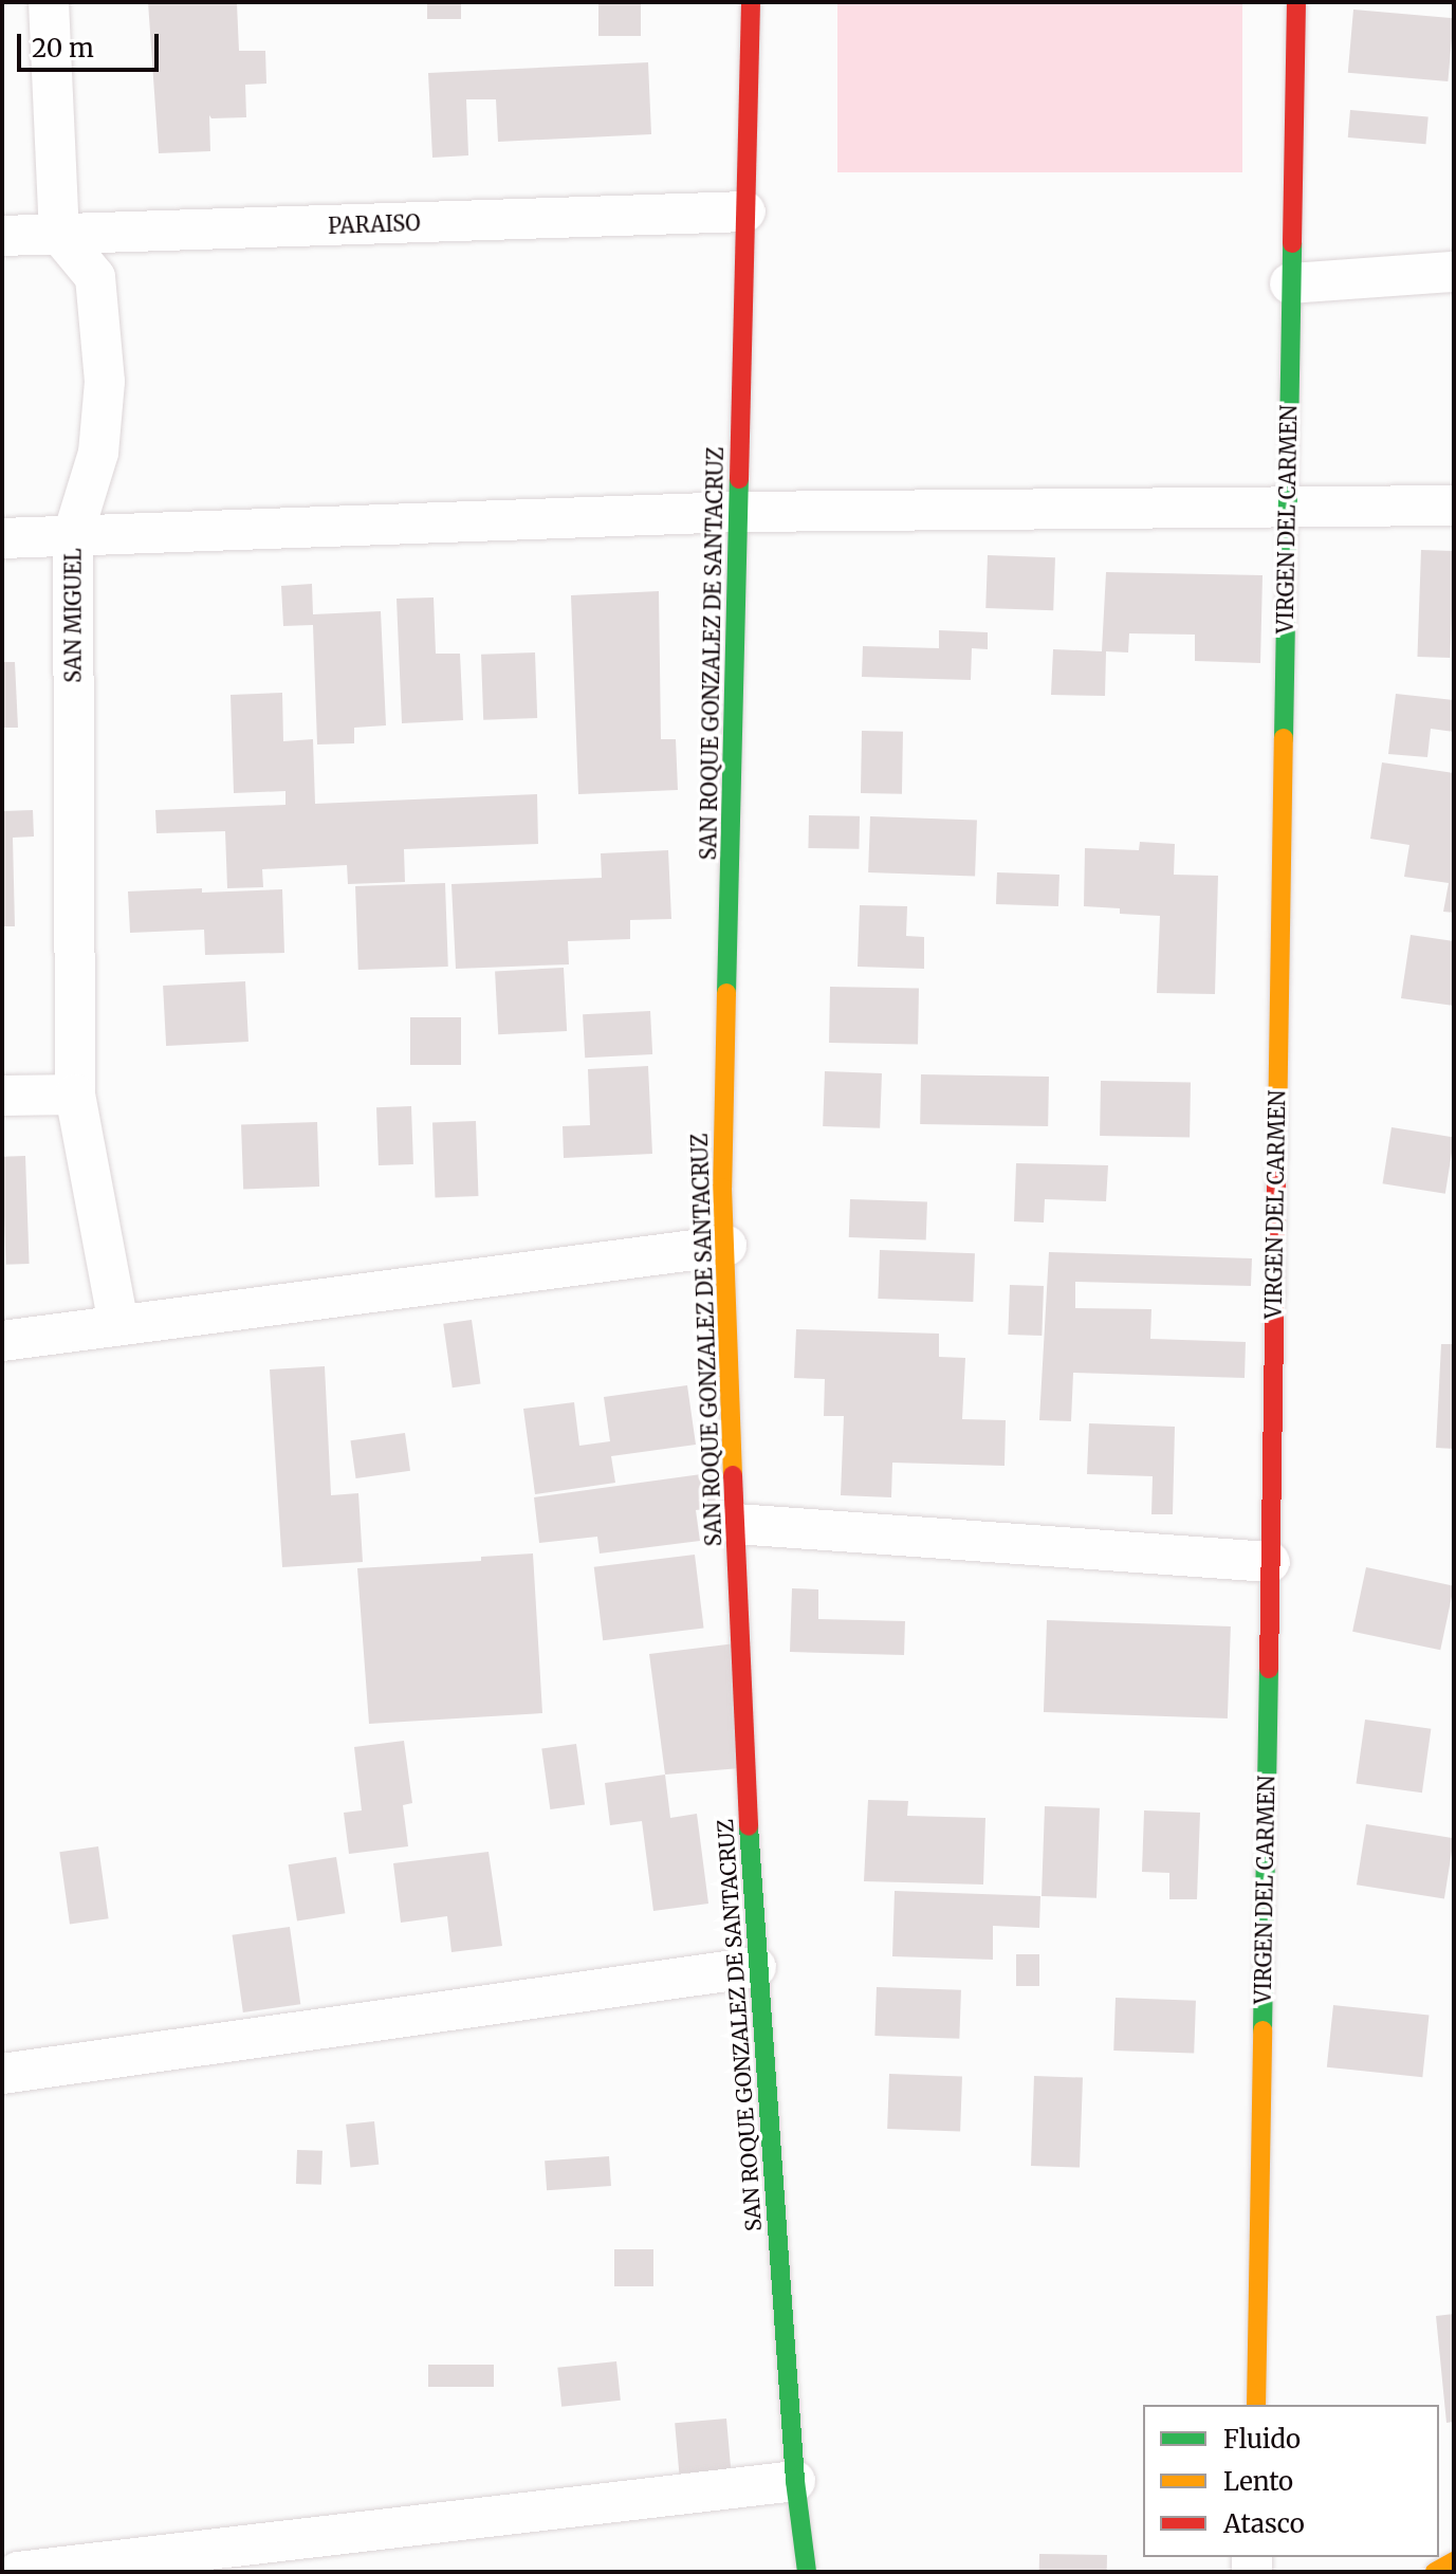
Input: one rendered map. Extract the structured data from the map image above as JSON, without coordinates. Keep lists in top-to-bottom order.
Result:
{
  "streets": {
    "street": [
      "PARAISO",
      "VIRGEN DEL CARMEN",
      "SAN MIGUEL",
      "SAN ROQUE GONZALEZ DE SANTACRUZ"
    ]
  },
  "crossings": [
    ["PARAISO", "SAN MIGUEL"],
    ["PARAISO", "SAN ROQUE GONZALEZ DE SANTACRUZ"]
  ],
  "legend": ["Fluido", "Lento", "Atasco"],
  "scale_bar": "20 m"
}
